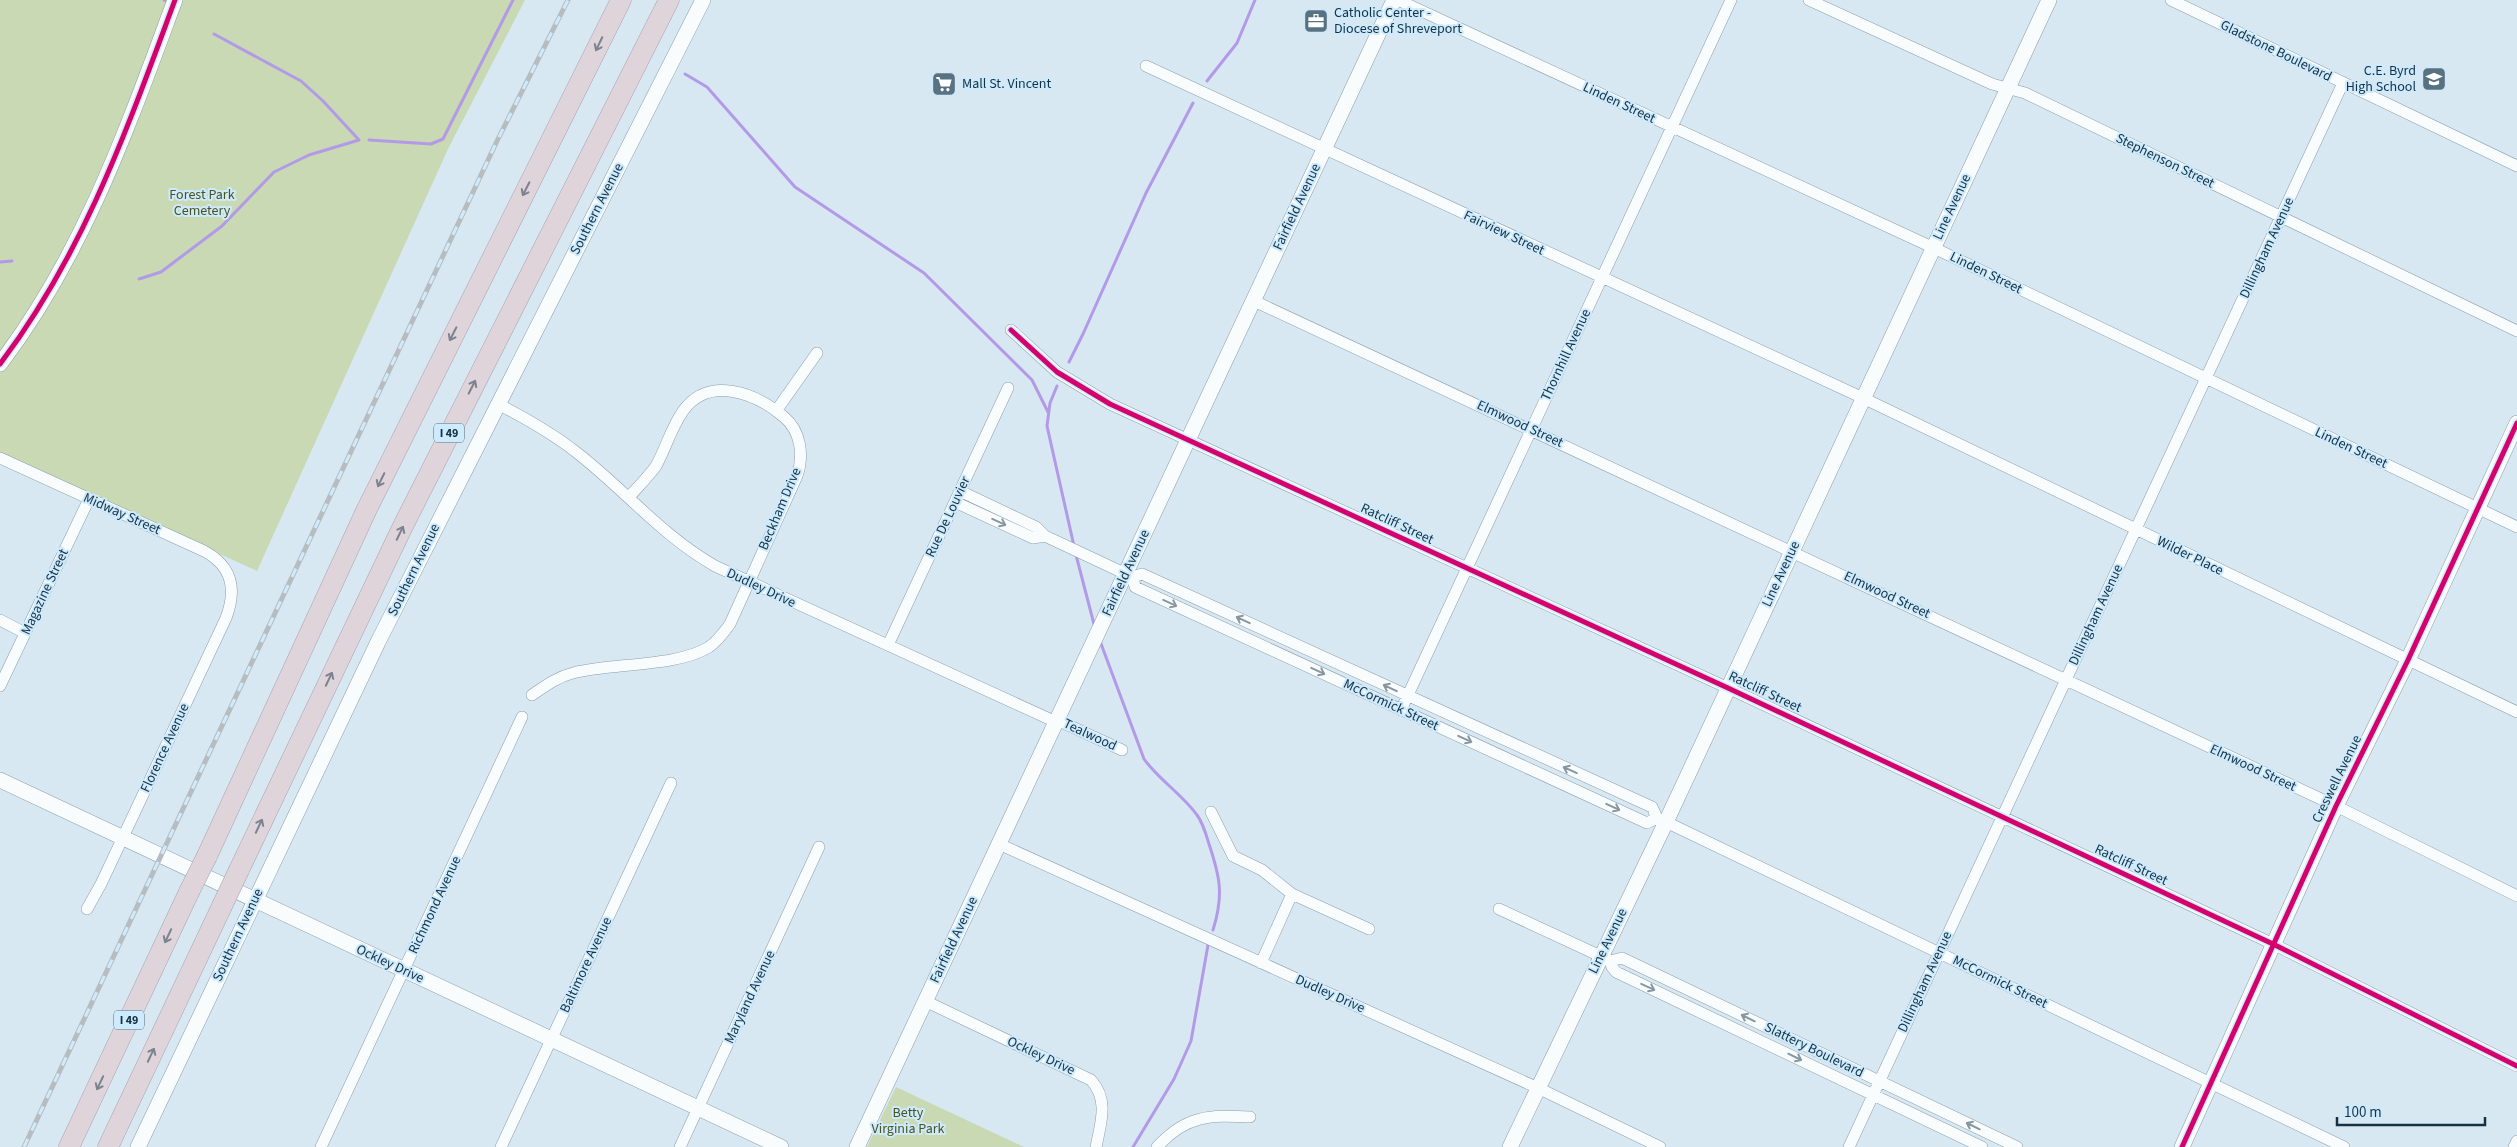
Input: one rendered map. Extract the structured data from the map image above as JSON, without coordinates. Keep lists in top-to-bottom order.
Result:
{
  "streets": {
    "highway": ["I 49"],
    "street": [
      "Gladstone Boulevard",
      "Linden Street",
      "Stephenson Street",
      "Fairfield Avenue",
      "Line Avenue",
      "Southern Avenue",
      "Fairview Street",
      "Dillingham Avenue",
      "Thornhill Avenue",
      "Elmwood Street",
      "Beckham Drive",
      "Midway Street",
      "Rue De Louvier",
      "Ratcliff Street",
      "Wilder Place",
      "Dudley Drive",
      "Magazine Street",
      "McCormick Street",
      "Tealwood",
      "Florence Avenue",
      "Creswell Avenue",
      "Richmond Avenue",
      "Ockley Drive",
      "Baltimore Avenue",
      "Maryland Avenue",
      "Slattery Boulevard"
    ]
  },
  "crossings": [
    ["Gladstone Boulevard", "Dillingham Avenue"],
    ["Linden Street", "Fairfield Avenue"],
    ["Linden Street", "Line Avenue"],
    ["Linden Street", "Dillingham Avenue"],
    ["Linden Street", "Thornhill Avenue"],
    ["Linden Street", "Creswell Avenue"],
    ["Stephenson Street", "Line Avenue"],
    ["Stephenson Street", "Dillingham Avenue"],
    ["Fairfield Avenue", "Fairview Street"],
    ["Fairfield Avenue", "Elmwood Street"],
    ["Fairfield Avenue", "Ratcliff Street"],
    ["Fairfield Avenue", "Dudley Drive"],
    ["Fairfield Avenue", "McCormick Street"],
    ["Fairfield Avenue", "Tealwood"],
    ["Fairfield Avenue", "Ockley Drive"],
    ["Line Avenue", "Fairview Street"],
    ["Line Avenue", "Elmwood Street"],
    ["Line Avenue", "Ratcliff Street"],
    ["Line Avenue", "Wilder Place"],
    ["Line Avenue", "Dudley Drive"],
    ["Line Avenue", "McCormick Street"],
    ["Line Avenue", "Slattery Boulevard"],
    ["Southern Avenue", "Dudley Drive"],
    ["Southern Avenue", "Ockley Drive"],
    ["Fairview Street", "Thornhill Avenue"],
    ["Fairview Street", "Wilder Place"],
    ["Dillingham Avenue", "Elmwood Street"],
    ["Dillingham Avenue", "Ratcliff Street"],
    ["Dillingham Avenue", "Wilder Place"],
    ["Dillingham Avenue", "McCormick Street"],
    ["Dillingham Avenue", "Slattery Boulevard"],
    ["Thornhill Avenue", "Elmwood Street"],
    ["Thornhill Avenue", "Ratcliff Street"],
    ["Thornhill Avenue", "McCormick Street"],
    ["Elmwood Street", "Creswell Avenue"],
    ["Beckham Drive", "Dudley Drive"],
    ["Midway Street", "Magazine Street"],
    ["Midway Street", "Florence Avenue"],
    ["Rue De Louvier", "Dudley Drive"],
    ["Ratcliff Street", "Creswell Avenue"],
    ["Wilder Place", "Creswell Avenue"],
    ["Dudley Drive", "Tealwood"],
    ["McCormick Street", "Creswell Avenue"],
    ["Florence Avenue", "Ockley Drive"],
    ["Richmond Avenue", "Ockley Drive"],
    ["Ockley Drive", "Baltimore Avenue"],
    ["Ockley Drive", "Maryland Avenue"]
  ],
  "parks": ["Forest Park Cemetery", "Betty Virginia Park"],
  "places": {
    "office": ["Catholic Center - Diocese of Shreveport"],
    "school or university": ["C.E. Byrd High School"],
    "supermarket": ["Mall St. Vincent"]
  },
  "scale_bar": "100 m"
}
